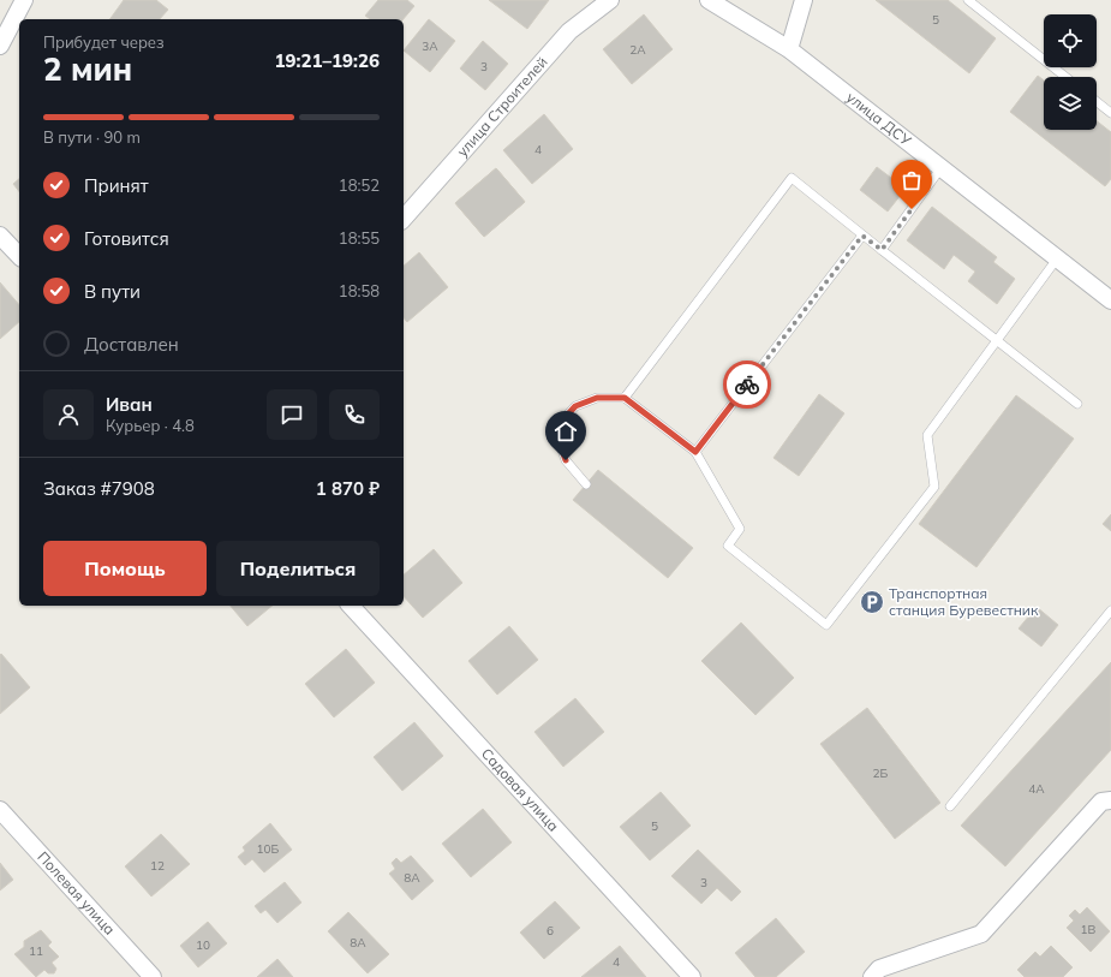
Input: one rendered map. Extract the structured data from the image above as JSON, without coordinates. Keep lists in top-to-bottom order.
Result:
{
  "streets": {
    "street": [
      "улица Строителей",
      "улица ДСУ",
      "Садовая улица",
      "Полевая улица"
    ]
  },
  "places": {
    "parking": ["Транспортная станция Буревестник"]
  },
  "house_numbers": [
    "5",
    "3А",
    "2А",
    "3",
    "4",
    "2Б",
    "4А",
    "5",
    "10Б",
    "12",
    "8А",
    "3",
    "1В",
    "6",
    "8А",
    "10",
    "11",
    "4"
  ],
  "page": {
    "heading": ["2 мин", "Прибудет через", "19:21–19:26"],
    "panel": [
      "Иван",
      "Курьер · 4.8",
      "Заказ #7908",
      "1 870 ₽"
    ],
    "bar": "В пути · 90 m",
    "list": [
      ["Принят", "18:52"],
      ["Готовится", "18:55"],
      ["В пути", "18:58"],
      "Доставлен"
    ],
    "buttons": ["Помощь", "Поделиться"]
  }
}
